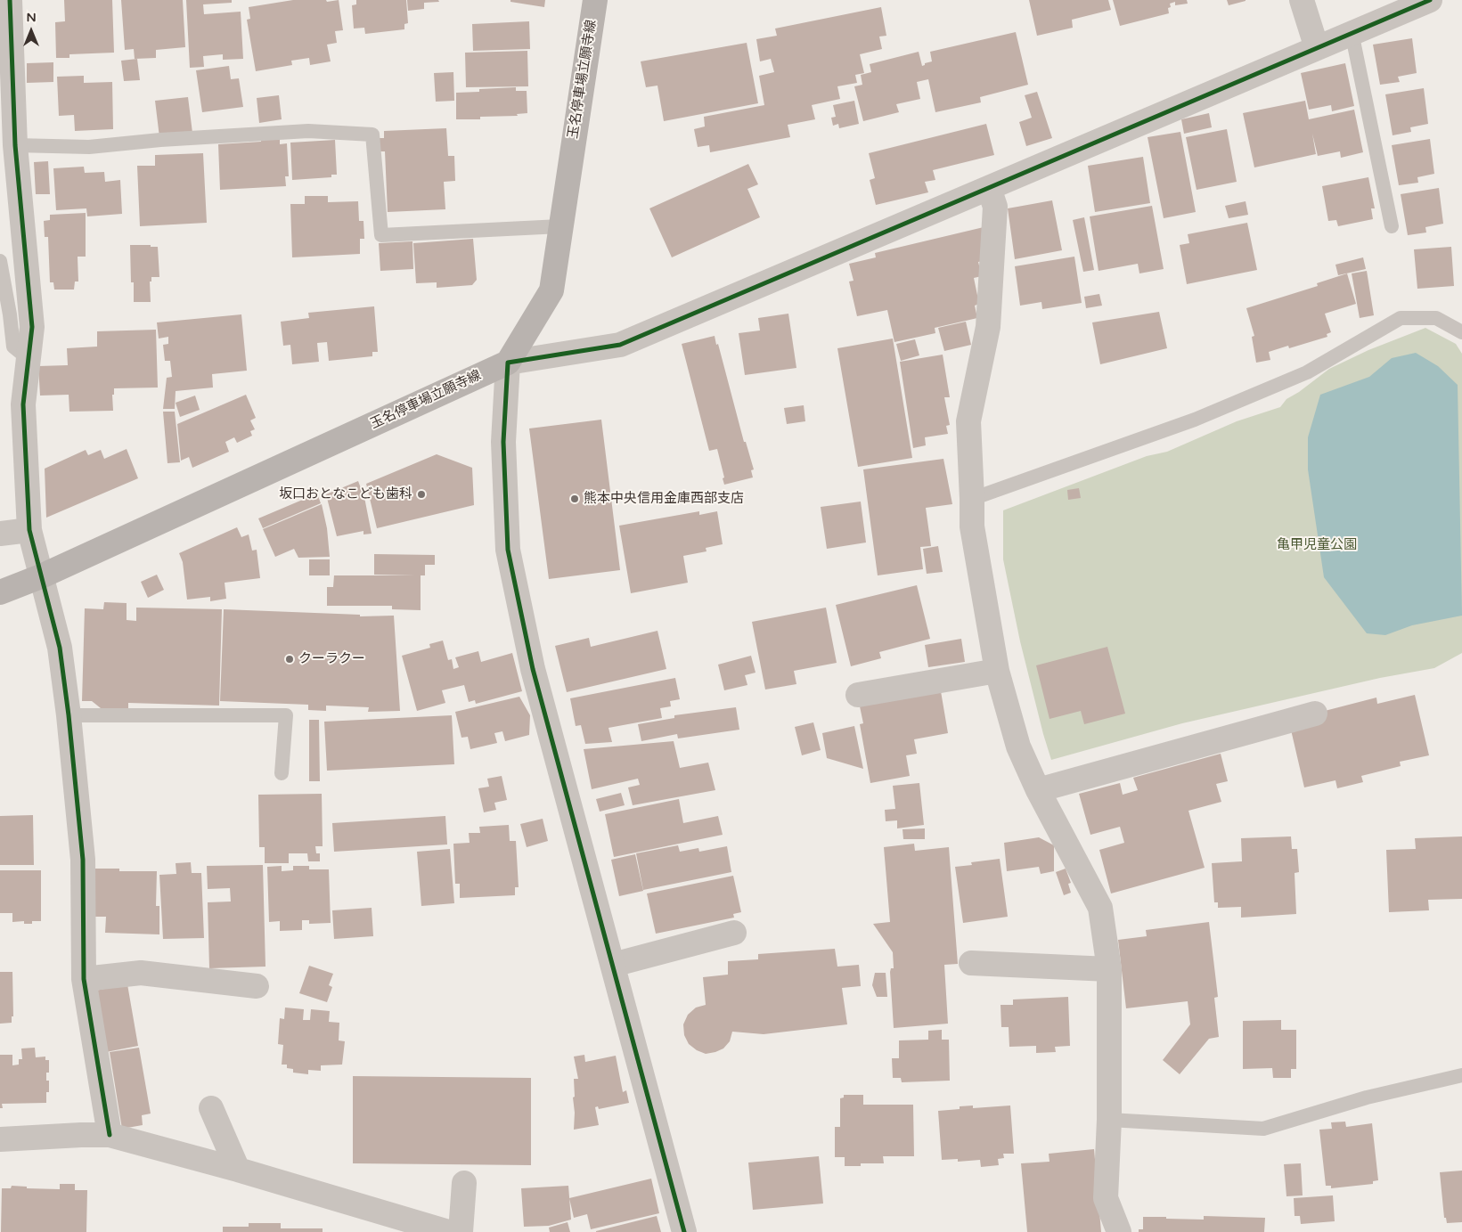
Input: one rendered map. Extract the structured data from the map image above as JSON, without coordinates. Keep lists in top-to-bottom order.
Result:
{
  "streets": {
    "main road": ["玉名停車場立願寺線"]
  },
  "parks": ["亀甲児童公園"],
  "places": ["坂口おとなこども歯科", "熊本中央信用金庫西部支店", "クーラクー"],
  "north": "top"
}
